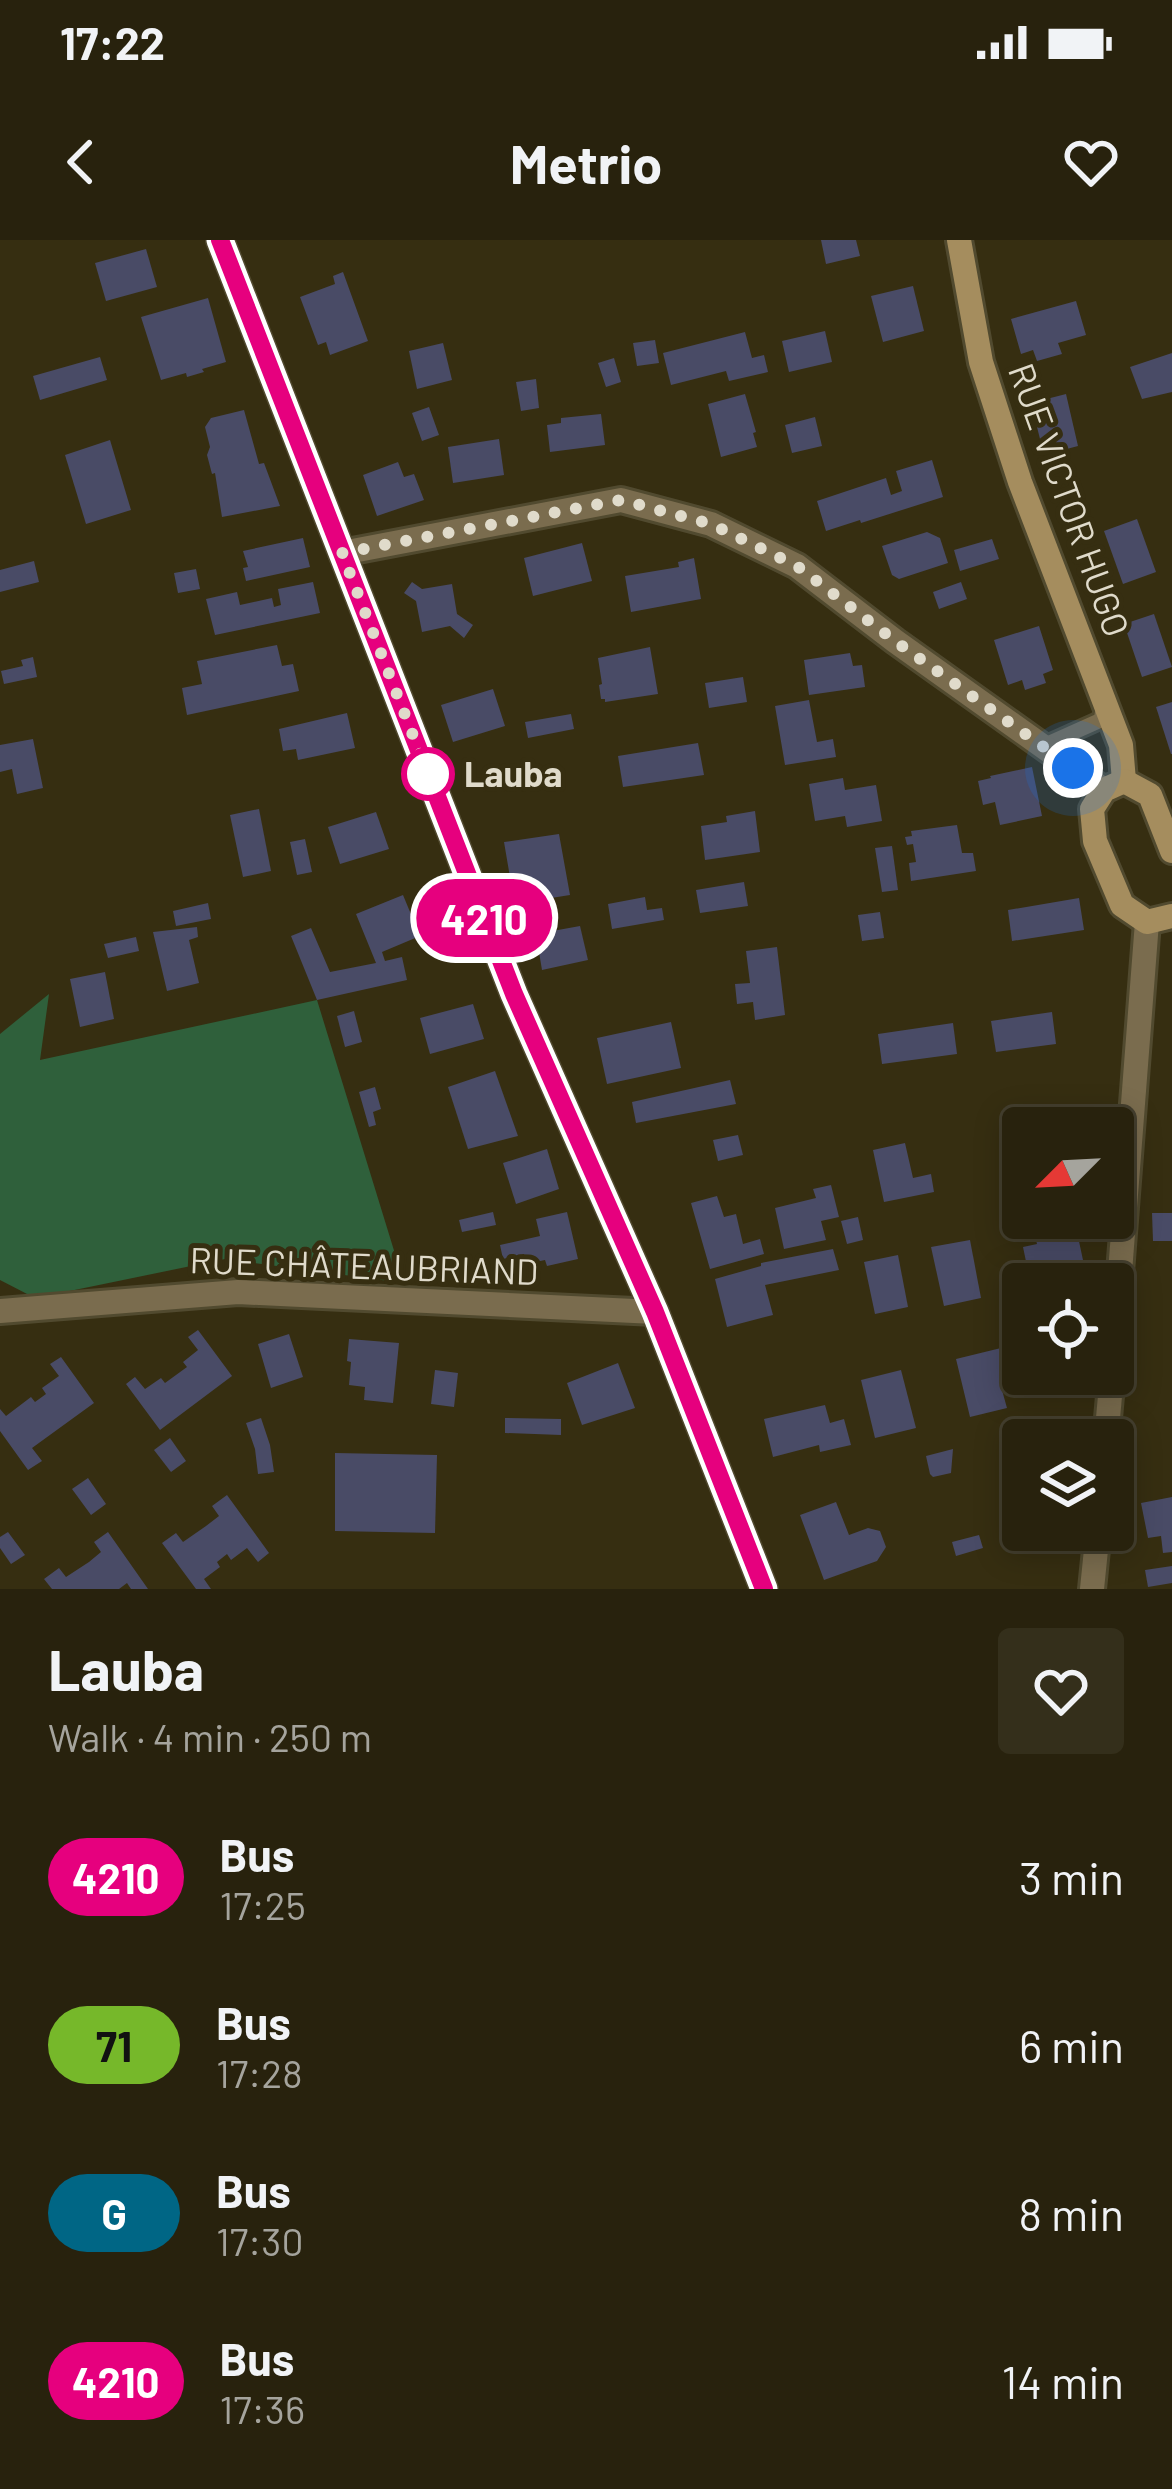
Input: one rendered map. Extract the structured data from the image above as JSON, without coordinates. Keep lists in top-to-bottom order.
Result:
{
  "streets": {
    "street": ["RUE VICTOR HUGO", "RUE CHÂTEAUBRIAND"]
  },
  "places": ["Lauba"],
  "lines": ["bus line 4210"],
  "north": "bottom left",
  "page": {
    "status": "17:22",
    "header": "Metrio",
    "on_map": "4210",
    "heading": ["Lauba", "Walk · 4 min · 250 m"],
    "list": [
      {
        "mark": "4210",
        "name": "Bus",
        "note": "17:25",
        "value": "3 min"
      },
      {
        "mark": "71",
        "name": "Bus",
        "note": "17:28",
        "value": "6 min"
      },
      {
        "mark": "G",
        "name": "Bus",
        "note": "17:30",
        "value": "8 min"
      },
      {
        "mark": "4210",
        "name": "Bus",
        "note": "17:36",
        "value": "14 min"
      }
    ]
  }
}
